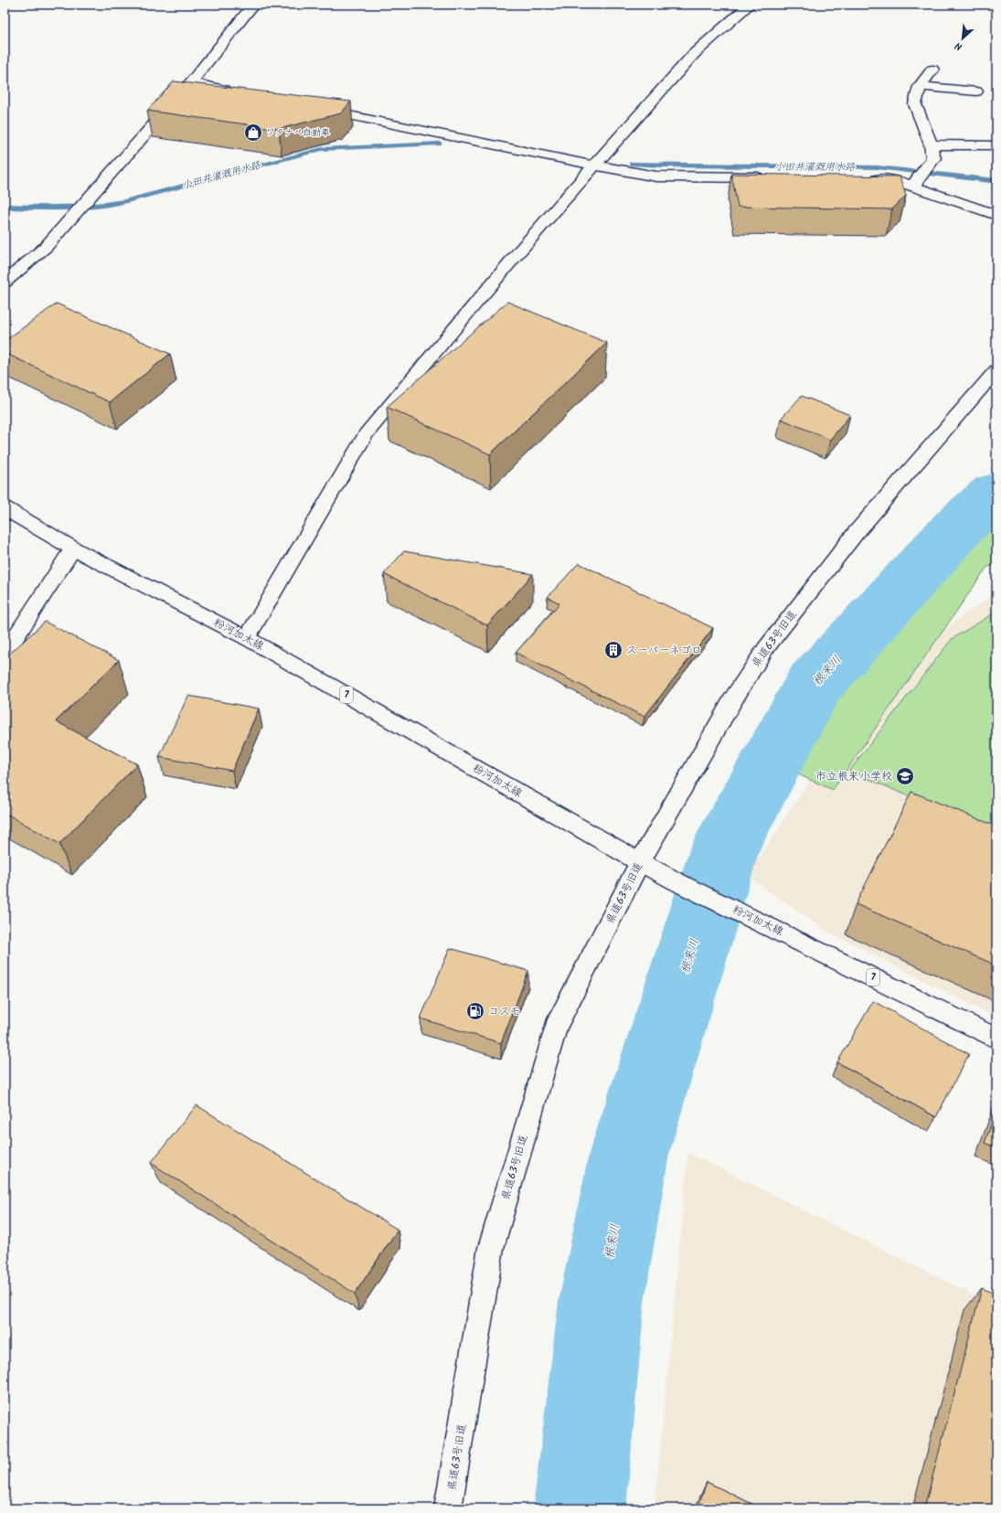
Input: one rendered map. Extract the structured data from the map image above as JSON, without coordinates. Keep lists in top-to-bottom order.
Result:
{
  "streets": {
    "street": ["粉河加太線", "県道63号旧道", "7"]
  },
  "crossings": [
    ["粉河加太線", "県道63号旧道"]
  ],
  "water": ["小田井灌漑用水路", "根来川"],
  "places": {
    "shop": ["ワタナベ自動車"],
    "building": ["スーパーネゴロ"],
    "school or university": ["市立根来小学校"],
    "fuel station": ["コスモ"]
  },
  "north": "bottom left"
}
